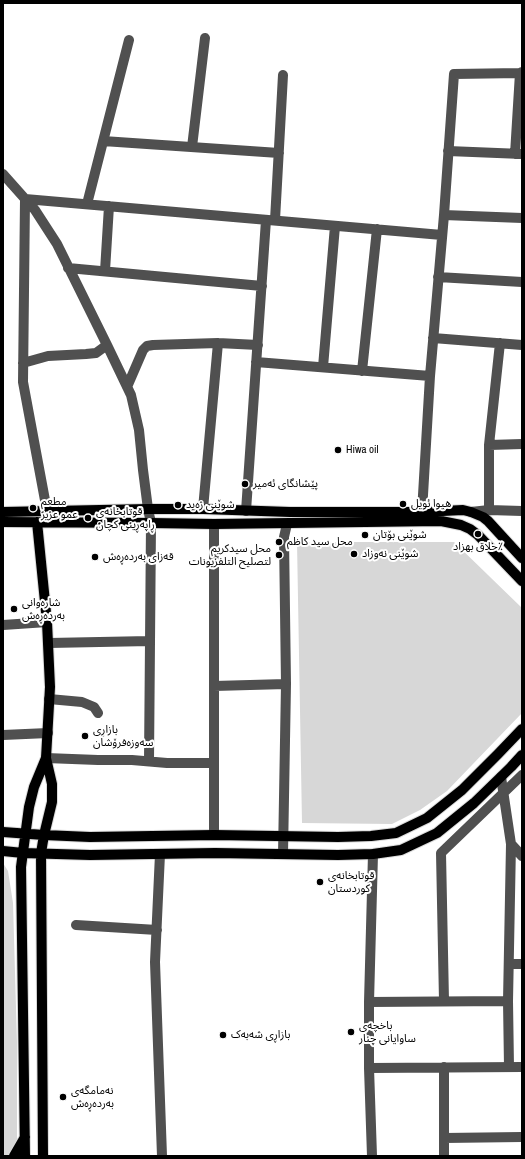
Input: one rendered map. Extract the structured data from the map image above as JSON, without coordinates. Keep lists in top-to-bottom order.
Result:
{
  "places": [
    "Hiwa oil",
    "پێشانگای ئەمیر",
    "هيوا ئويل",
    "شوێنی زەید",
    "مطعم عمو عزيز",
    "قوتابخانەی ڕاپەڕینی کچان",
    "حلاق بهزاد٪",
    "شوێنی بۆتان",
    "محل سيد كاظم",
    "شوێنی نەوزاد",
    "محل سيدكريم لتصليح التلفزيونات",
    "قەزای بەردەڕەش",
    "شارەوانی بەردەڕەش",
    "بازاڕی سەوزەفرۆشان",
    "قوتابخانەی کوردستان",
    "باخچەی ساوایانی چنار",
    "بازاڕی شەبەک",
    "نەمامگەی بەردەڕەش"
  ]
}
